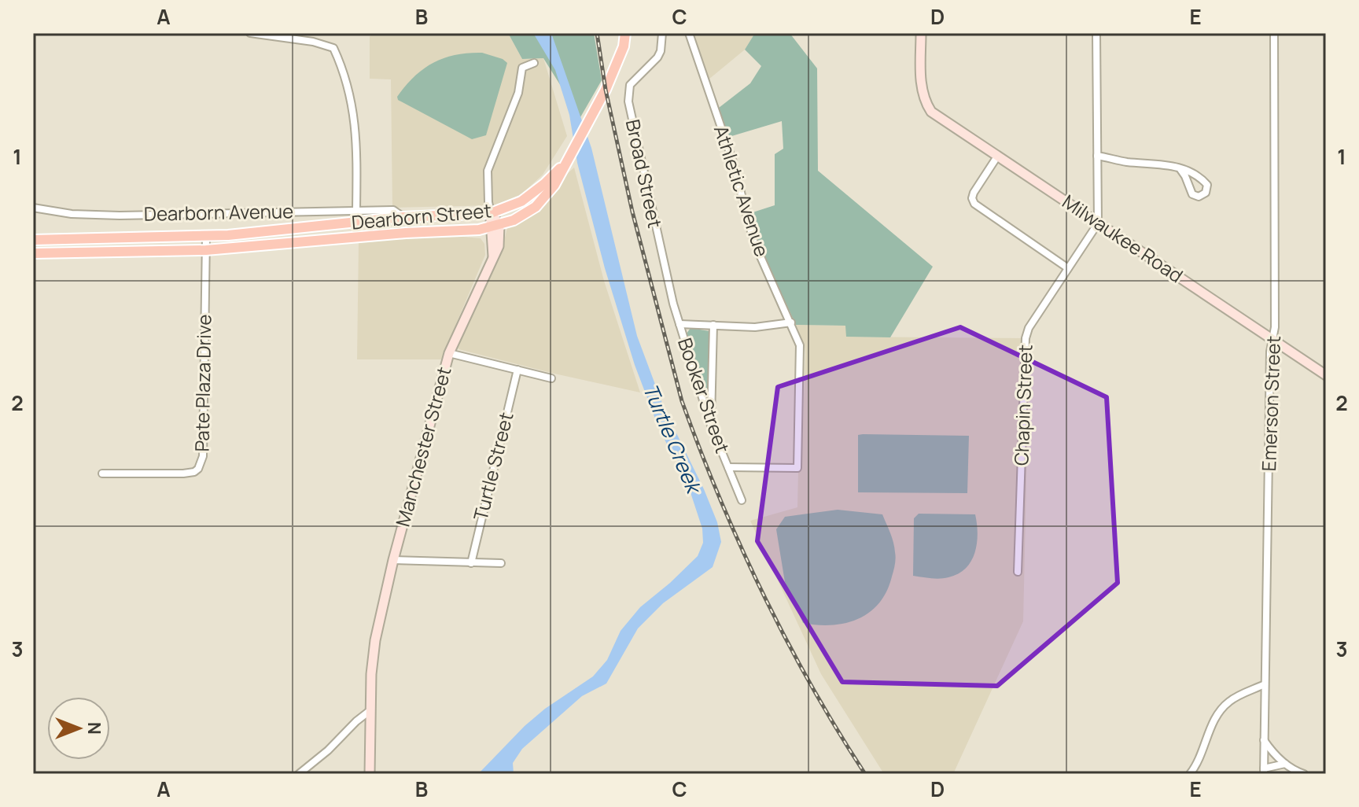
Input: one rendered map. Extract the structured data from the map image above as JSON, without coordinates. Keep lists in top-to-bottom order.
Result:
{
  "streets": {
    "main road": ["Dearborn Street"],
    "street": [
      "Broad Street",
      "Athletic Avenue",
      "Dearborn Avenue",
      "Milwaukee Road",
      "Pate Plaza Drive",
      "Booker Street",
      "Emerson Street",
      "Chapin Street",
      "Manchester Street",
      "Turtle Street"
    ]
  },
  "crossings": [
    ["Broad Street", "Booker Street"],
    ["Athletic Avenue", "Booker Street"],
    ["Dearborn Avenue", "Dearborn Street"],
    ["Dearborn Street", "Pate Plaza Drive"],
    ["Dearborn Street", "Manchester Street"],
    ["Milwaukee Road", "Emerson Street"],
    ["Milwaukee Road", "Chapin Street"]
  ],
  "water": ["Turtle Creek"],
  "north": "right",
  "grid": {
    "columns": [
      "A",
      "B",
      "C",
      "D",
      "E"
    ],
    "rows": ["1", "2", "3"]
  }
}
